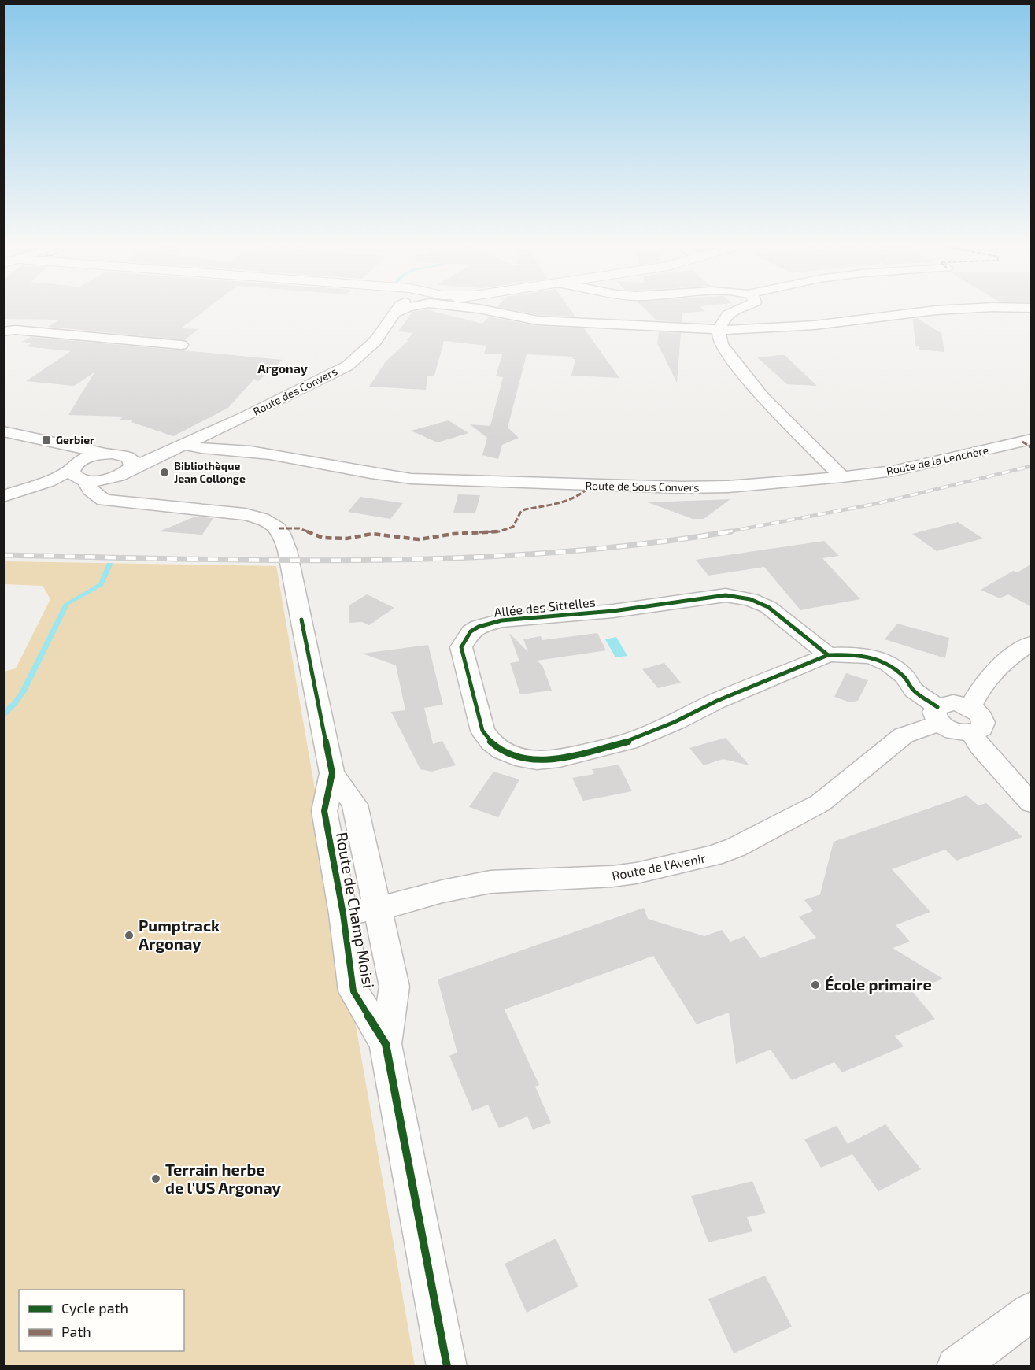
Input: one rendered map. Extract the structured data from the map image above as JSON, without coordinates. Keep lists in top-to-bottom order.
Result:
{
  "streets": {
    "street": [
      "Route des Convers",
      "Route de la Lenchère",
      "Route de Sous Convers",
      "Allée des Sittelles",
      "Route de l'Avenir",
      "Route de Champ Moisi"
    ]
  },
  "crossings": [
    ["Route des Convers", "Route de Sous Convers"],
    ["Route des Convers", "Route de Champ Moisi"],
    ["Route de la Lenchère", "Route de Sous Convers"],
    ["Allée des Sittelles", "Route de l'Avenir"],
    ["Route de l'Avenir", "Route de Champ Moisi"]
  ],
  "districts": ["Argonay"],
  "places": {
    "transit": ["Gerbier"],
    "other": [
      "Bibliothèque Jean Collonge",
      "Pumptrack Argonay",
      "École primaire",
      "Terrain herbe de l'US Argonay"
    ]
  },
  "legend": ["Cycle path", "Path"]
}
